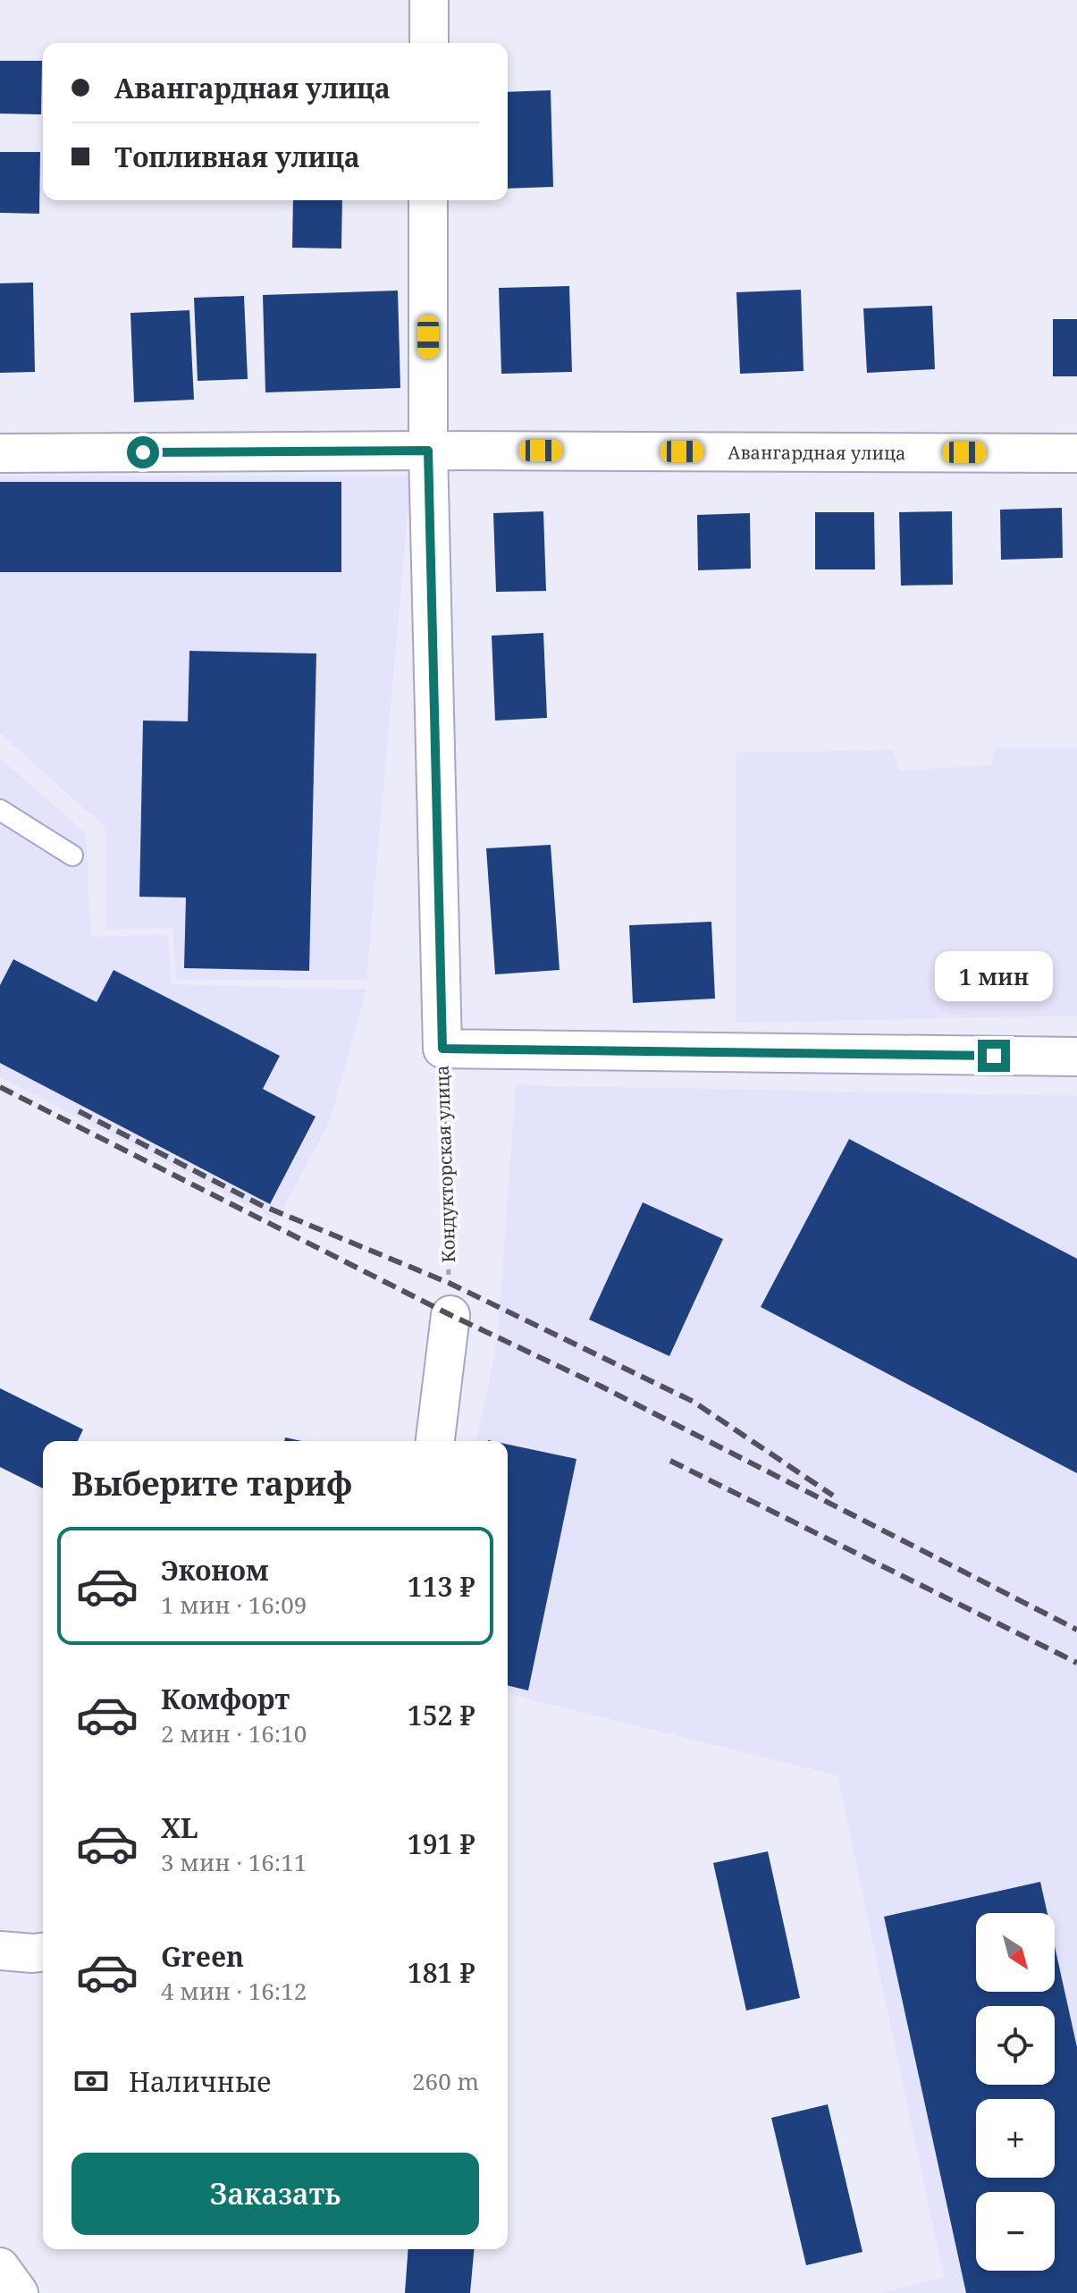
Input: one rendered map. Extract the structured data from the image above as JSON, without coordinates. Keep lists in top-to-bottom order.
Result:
{
  "streets": {
    "street": ["Авангардная улица", "Кондукторская улица"]
  },
  "crossings": [
    ["Авангардная улица", "Кондукторская улица"]
  ],
  "north": "bottom right",
  "page": {
    "banner": ["Авангардная улица", "Топливная улица"],
    "bubble": "1 мин",
    "heading": "Выберите тариф",
    "list": [
      {
        "name": "Эконом",
        "note": "1 мин · 16:09",
        "value": "113 ₽"
      },
      {
        "name": "Комфорт",
        "note": "2 мин · 16:10",
        "value": "152 ₽"
      },
      {
        "name": "XL",
        "note": "3 мин · 16:11",
        "value": "191 ₽"
      },
      {
        "name": "Green",
        "note": "4 мин · 16:12",
        "value": "181 ₽"
      }
    ],
    "map_buttons": ["+", "−"],
    "pay": ["Наличные", "260 m"],
    "buttons": "Заказать"
  }
}
